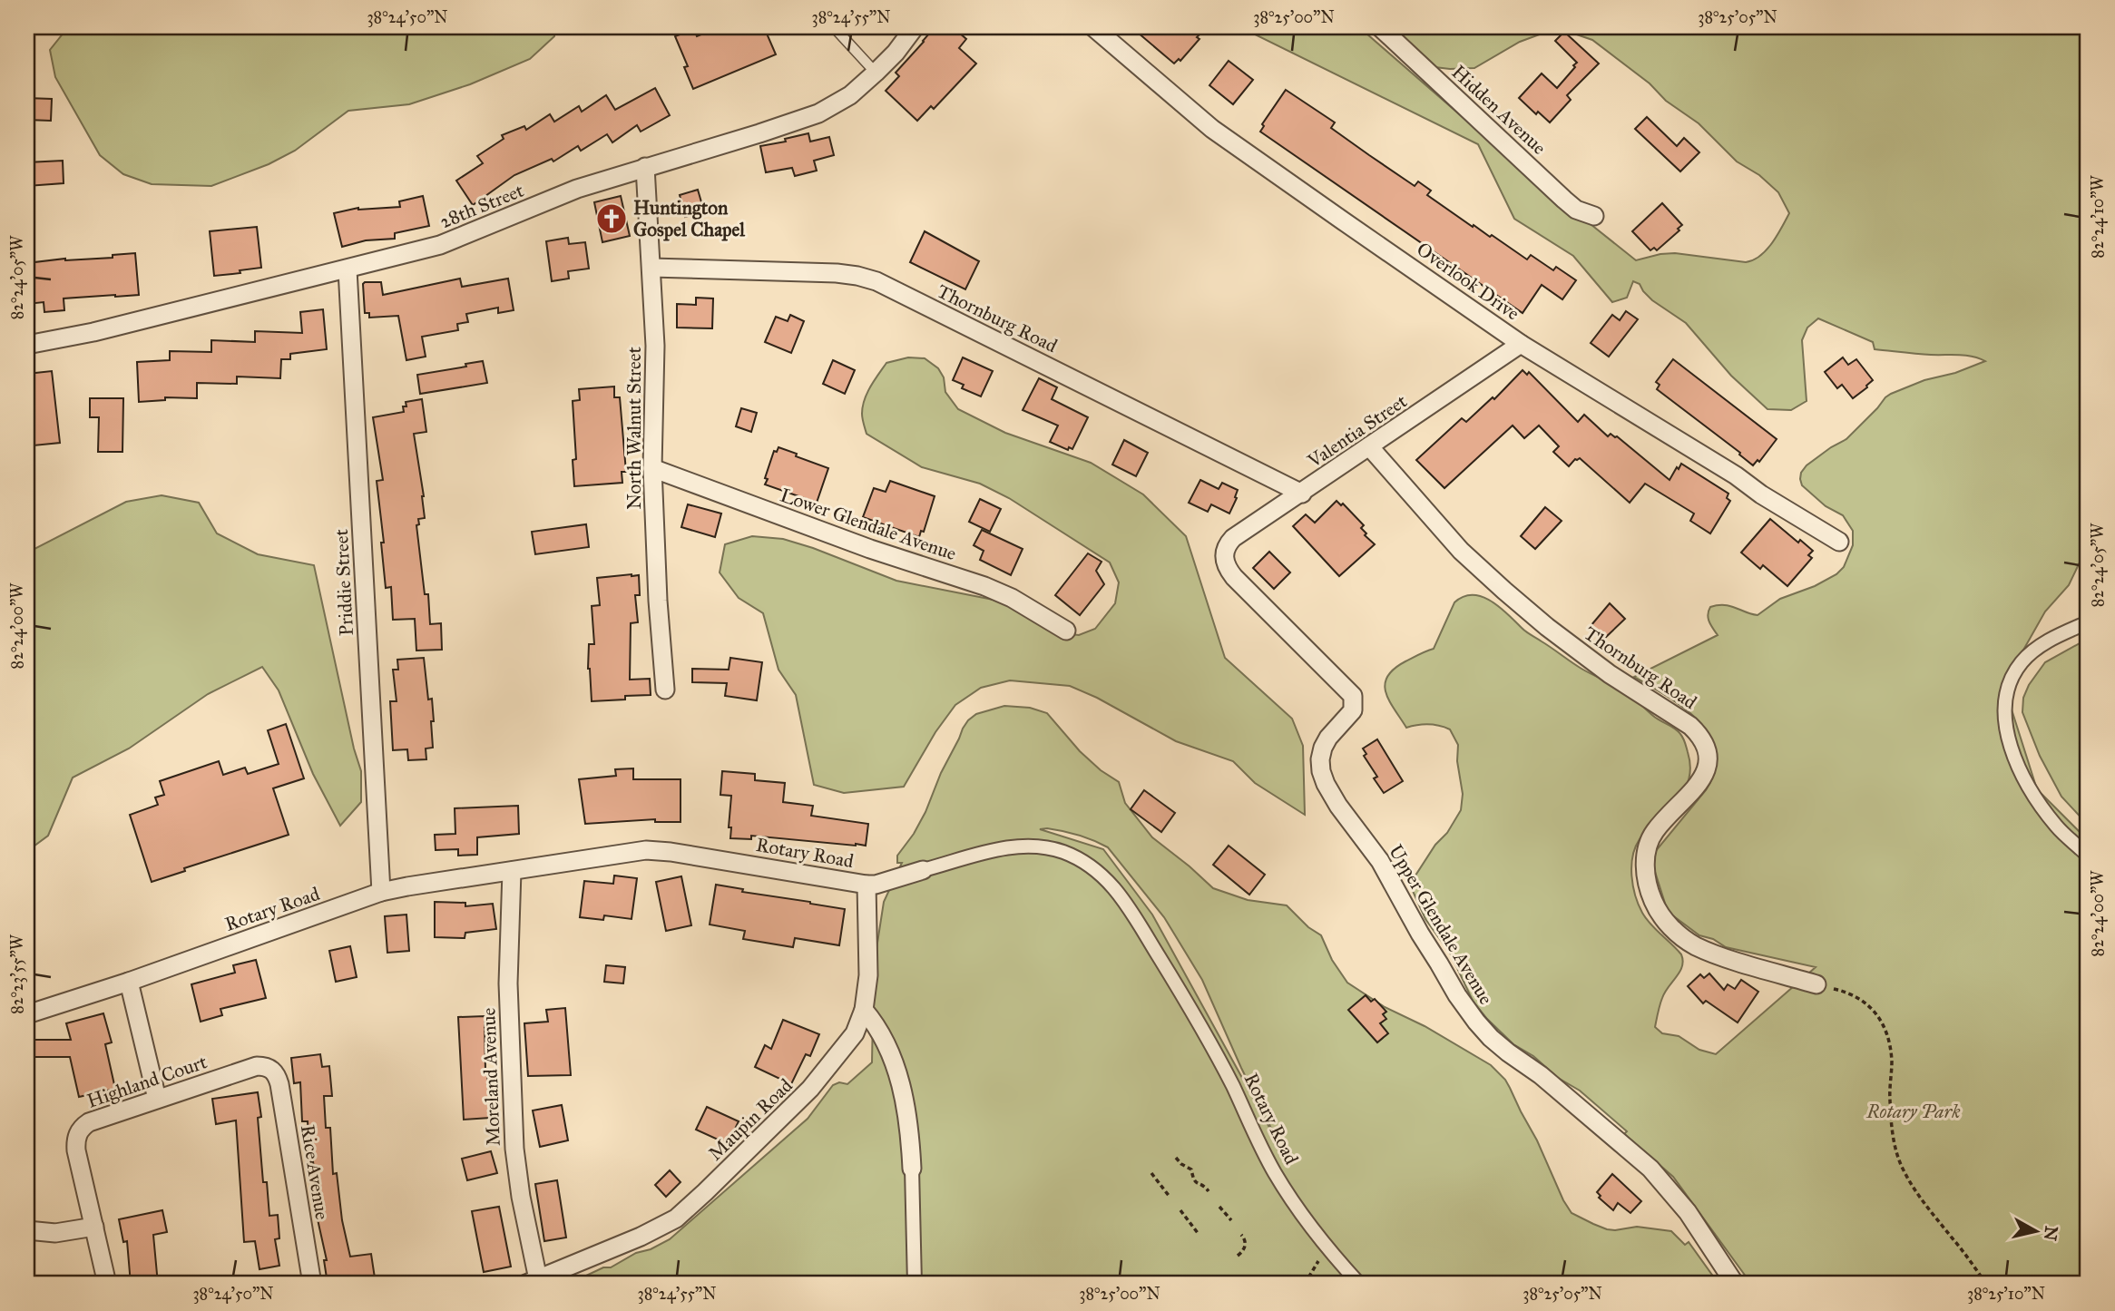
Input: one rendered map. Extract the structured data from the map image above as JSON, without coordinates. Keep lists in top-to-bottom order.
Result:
{
  "streets": {
    "street": [
      "Hidden Avenue",
      "28th Street",
      "Overlook Drive",
      "Thornburg Road",
      "North Walnut Street",
      "Valentia Street",
      "Lower Glendale Avenue",
      "Priddie Street",
      "Rotary Road",
      "Upper Glendale Avenue",
      "Moreland Avenue",
      "Highland Court",
      "Maupin Road",
      "Rice Avenue"
    ]
  },
  "crossings": [
    ["28th Street", "North Walnut Street"],
    ["28th Street", "Priddie Street"],
    ["Overlook Drive", "Valentia Street"],
    ["Thornburg Road", "North Walnut Street"],
    ["Thornburg Road", "Valentia Street"],
    ["North Walnut Street", "Lower Glendale Avenue"],
    ["Valentia Street", "Upper Glendale Avenue"],
    ["Priddie Street", "Rotary Road"],
    ["Rotary Road", "Moreland Avenue"],
    ["Rotary Road", "Maupin Road"],
    ["Moreland Avenue", "Maupin Road"],
    ["Highland Court", "Rice Avenue"]
  ],
  "parks": ["Rotary Park"],
  "places": {
    "church": ["Huntington Gospel Chapel"]
  },
  "north": "right",
  "coordinates": [
    "38°24'50\"N",
    "38°24'55\"N",
    "38°25'00\"N",
    "38°25'05\"N",
    "82°24'10\"W",
    "82°24'05\"W",
    "82°24'00\"W",
    "82°23'55\"W",
    "38°25'10\"N"
  ]
}
